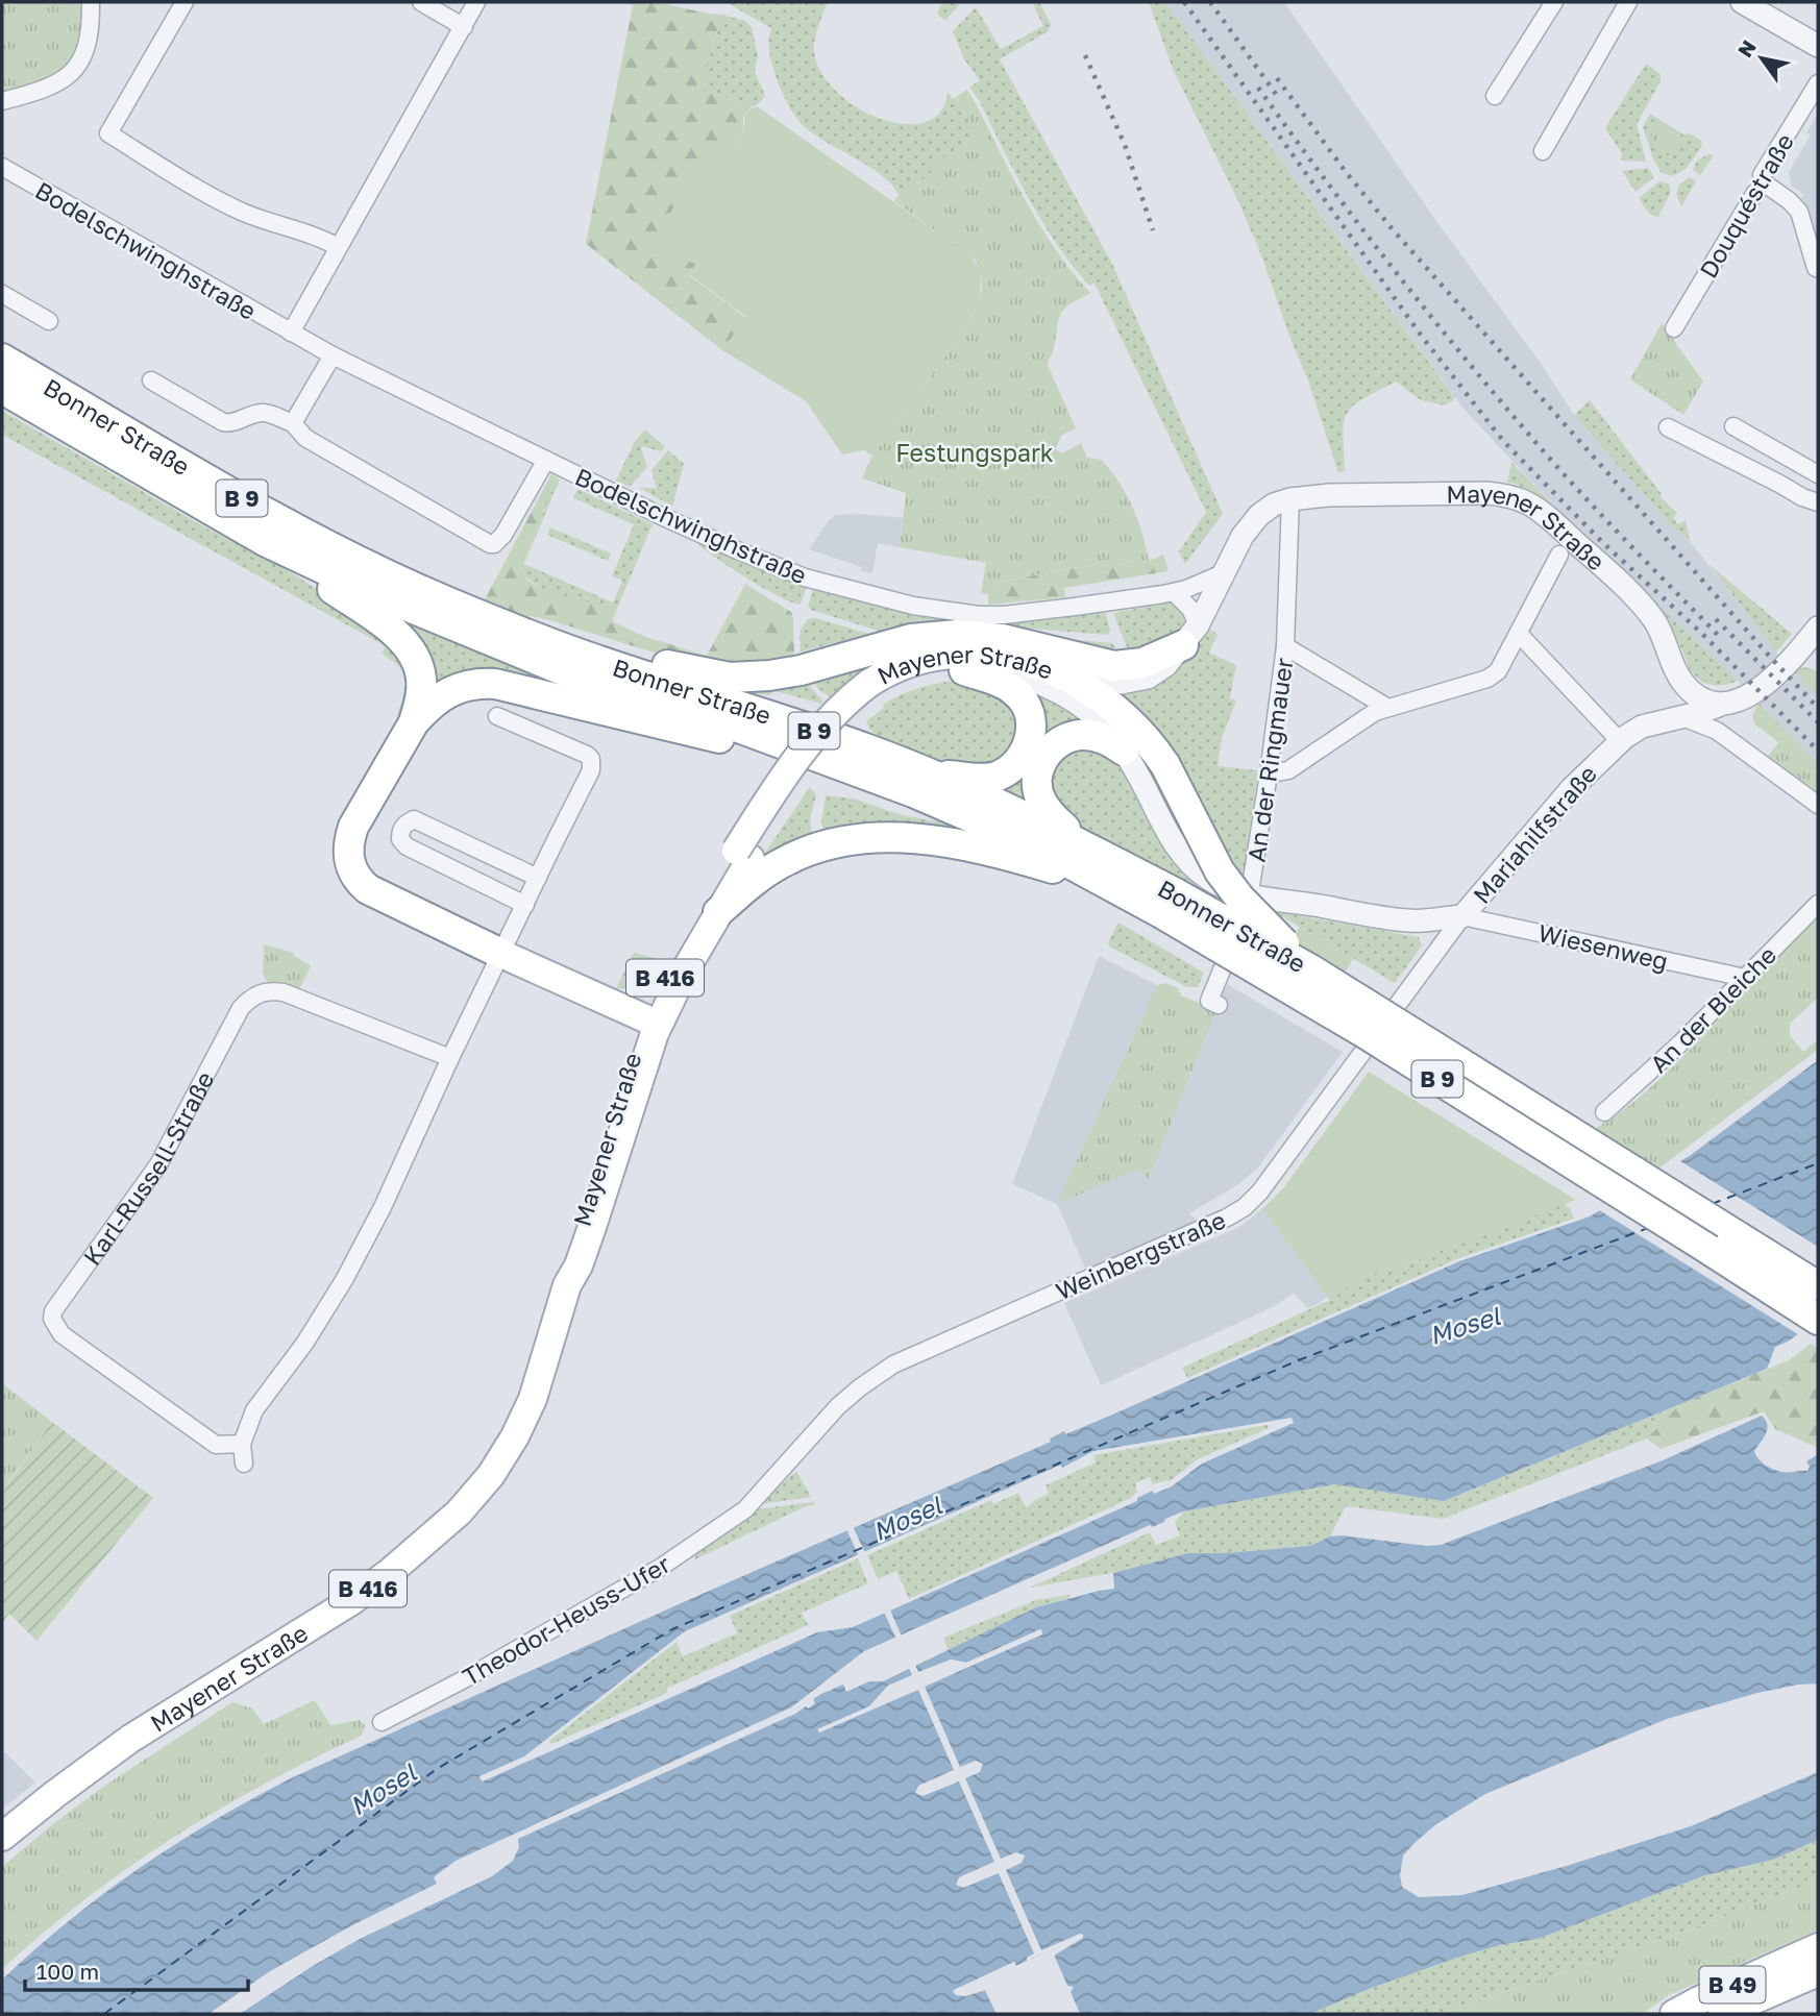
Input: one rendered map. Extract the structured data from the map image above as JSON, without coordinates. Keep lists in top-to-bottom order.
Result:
{
  "streets": {
    "highway": ["Bonner Straße", "B 9", "B 416"],
    "main road": ["Mayener Straße", "B 49"],
    "street": [
      "Douquéstraße",
      "Bodelschwinghstraße",
      "An der Ringmauer",
      "Mariahilfstraße",
      "Wiesenweg",
      "An der Bleiche",
      "Karl-Russell-Straße",
      "Weinbergstraße",
      "Theodor-Heuss-Ufer"
    ]
  },
  "crossings": [
    ["Bodelschwinghstraße", "Mayener Straße"],
    ["Bonner Straße", "B 9"],
    ["Bonner Straße", "B 416"],
    ["Mayener Straße", "An der Ringmauer"],
    ["Mayener Straße", "Mariahilfstraße"],
    ["Mayener Straße", "B 416"],
    ["An der Ringmauer", "Mariahilfstraße"],
    ["Mariahilfstraße", "Wiesenweg"],
    ["Mariahilfstraße", "Weinbergstraße"],
    ["Wiesenweg", "An der Bleiche"],
    ["Wiesenweg", "Weinbergstraße"],
    ["Weinbergstraße", "Theodor-Heuss-Ufer"]
  ],
  "water": ["Mosel"],
  "parks": ["Festungspark"],
  "scale_bar": "100 m",
  "north": "top left"
}
